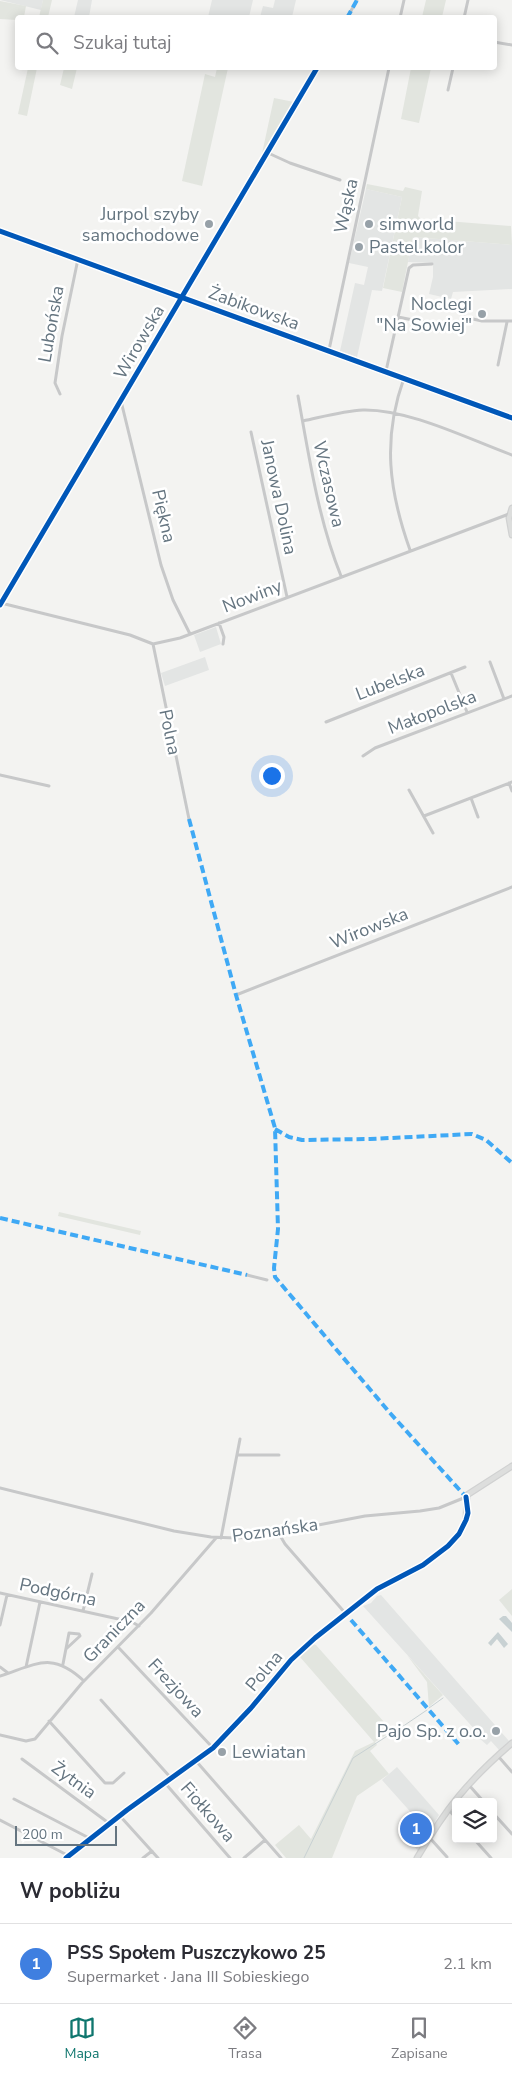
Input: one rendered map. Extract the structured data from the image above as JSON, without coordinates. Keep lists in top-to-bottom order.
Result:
{
  "streets": {
    "street": [
      "Wąska",
      "Żabikowska",
      "Lubońska",
      "Wirowska",
      "Wczasowa",
      "Janowa Dolina",
      "Piękna",
      "Nowiny",
      "Lubelska",
      "Małopolska",
      "Polna",
      "Poznańska",
      "Podgórna",
      "Graniczna",
      "Frezjowa",
      "Żytnia",
      "Fiołkowa"
    ]
  },
  "crossings": [
    ["Wąska", "Żabikowska"],
    ["Żabikowska", "Lubońska"],
    ["Żabikowska", "Wirowska"],
    ["Wirowska", "Piękna"],
    ["Wczasowa", "Nowiny"],
    ["Janowa Dolina", "Nowiny"],
    ["Piękna", "Nowiny"],
    ["Nowiny", "Polna"],
    ["Polna", "Poznańska"],
    ["Polna", "Frezjowa"],
    ["Polna", "Żytnia"],
    ["Polna", "Fiołkowa"],
    ["Poznańska", "Graniczna"],
    ["Podgórna", "Graniczna"],
    ["Graniczna", "Frezjowa"]
  ],
  "places": [
    "Jurpol szyby samochodowe",
    "simworld",
    "Pastel.kolor",
    "Noclegi \"Na Sowiej\"",
    "Pajo Sp. z o.o.",
    "Lewiatan"
  ],
  "scale_bar": "200 m",
  "page": {
    "search": "Szukaj tutaj",
    "pins": "1",
    "scale": "200 m",
    "heading": "W pobliżu",
    "list": [
      {
        "mark": "1",
        "name": "PSS Społem Puszczykowo 25",
        "note": "Supermarket · Jana III Sobieskiego",
        "value": "2.1 km"
      }
    ],
    "nav": ["Mapa", "Trasa", "Zapisane"]
  }
}
